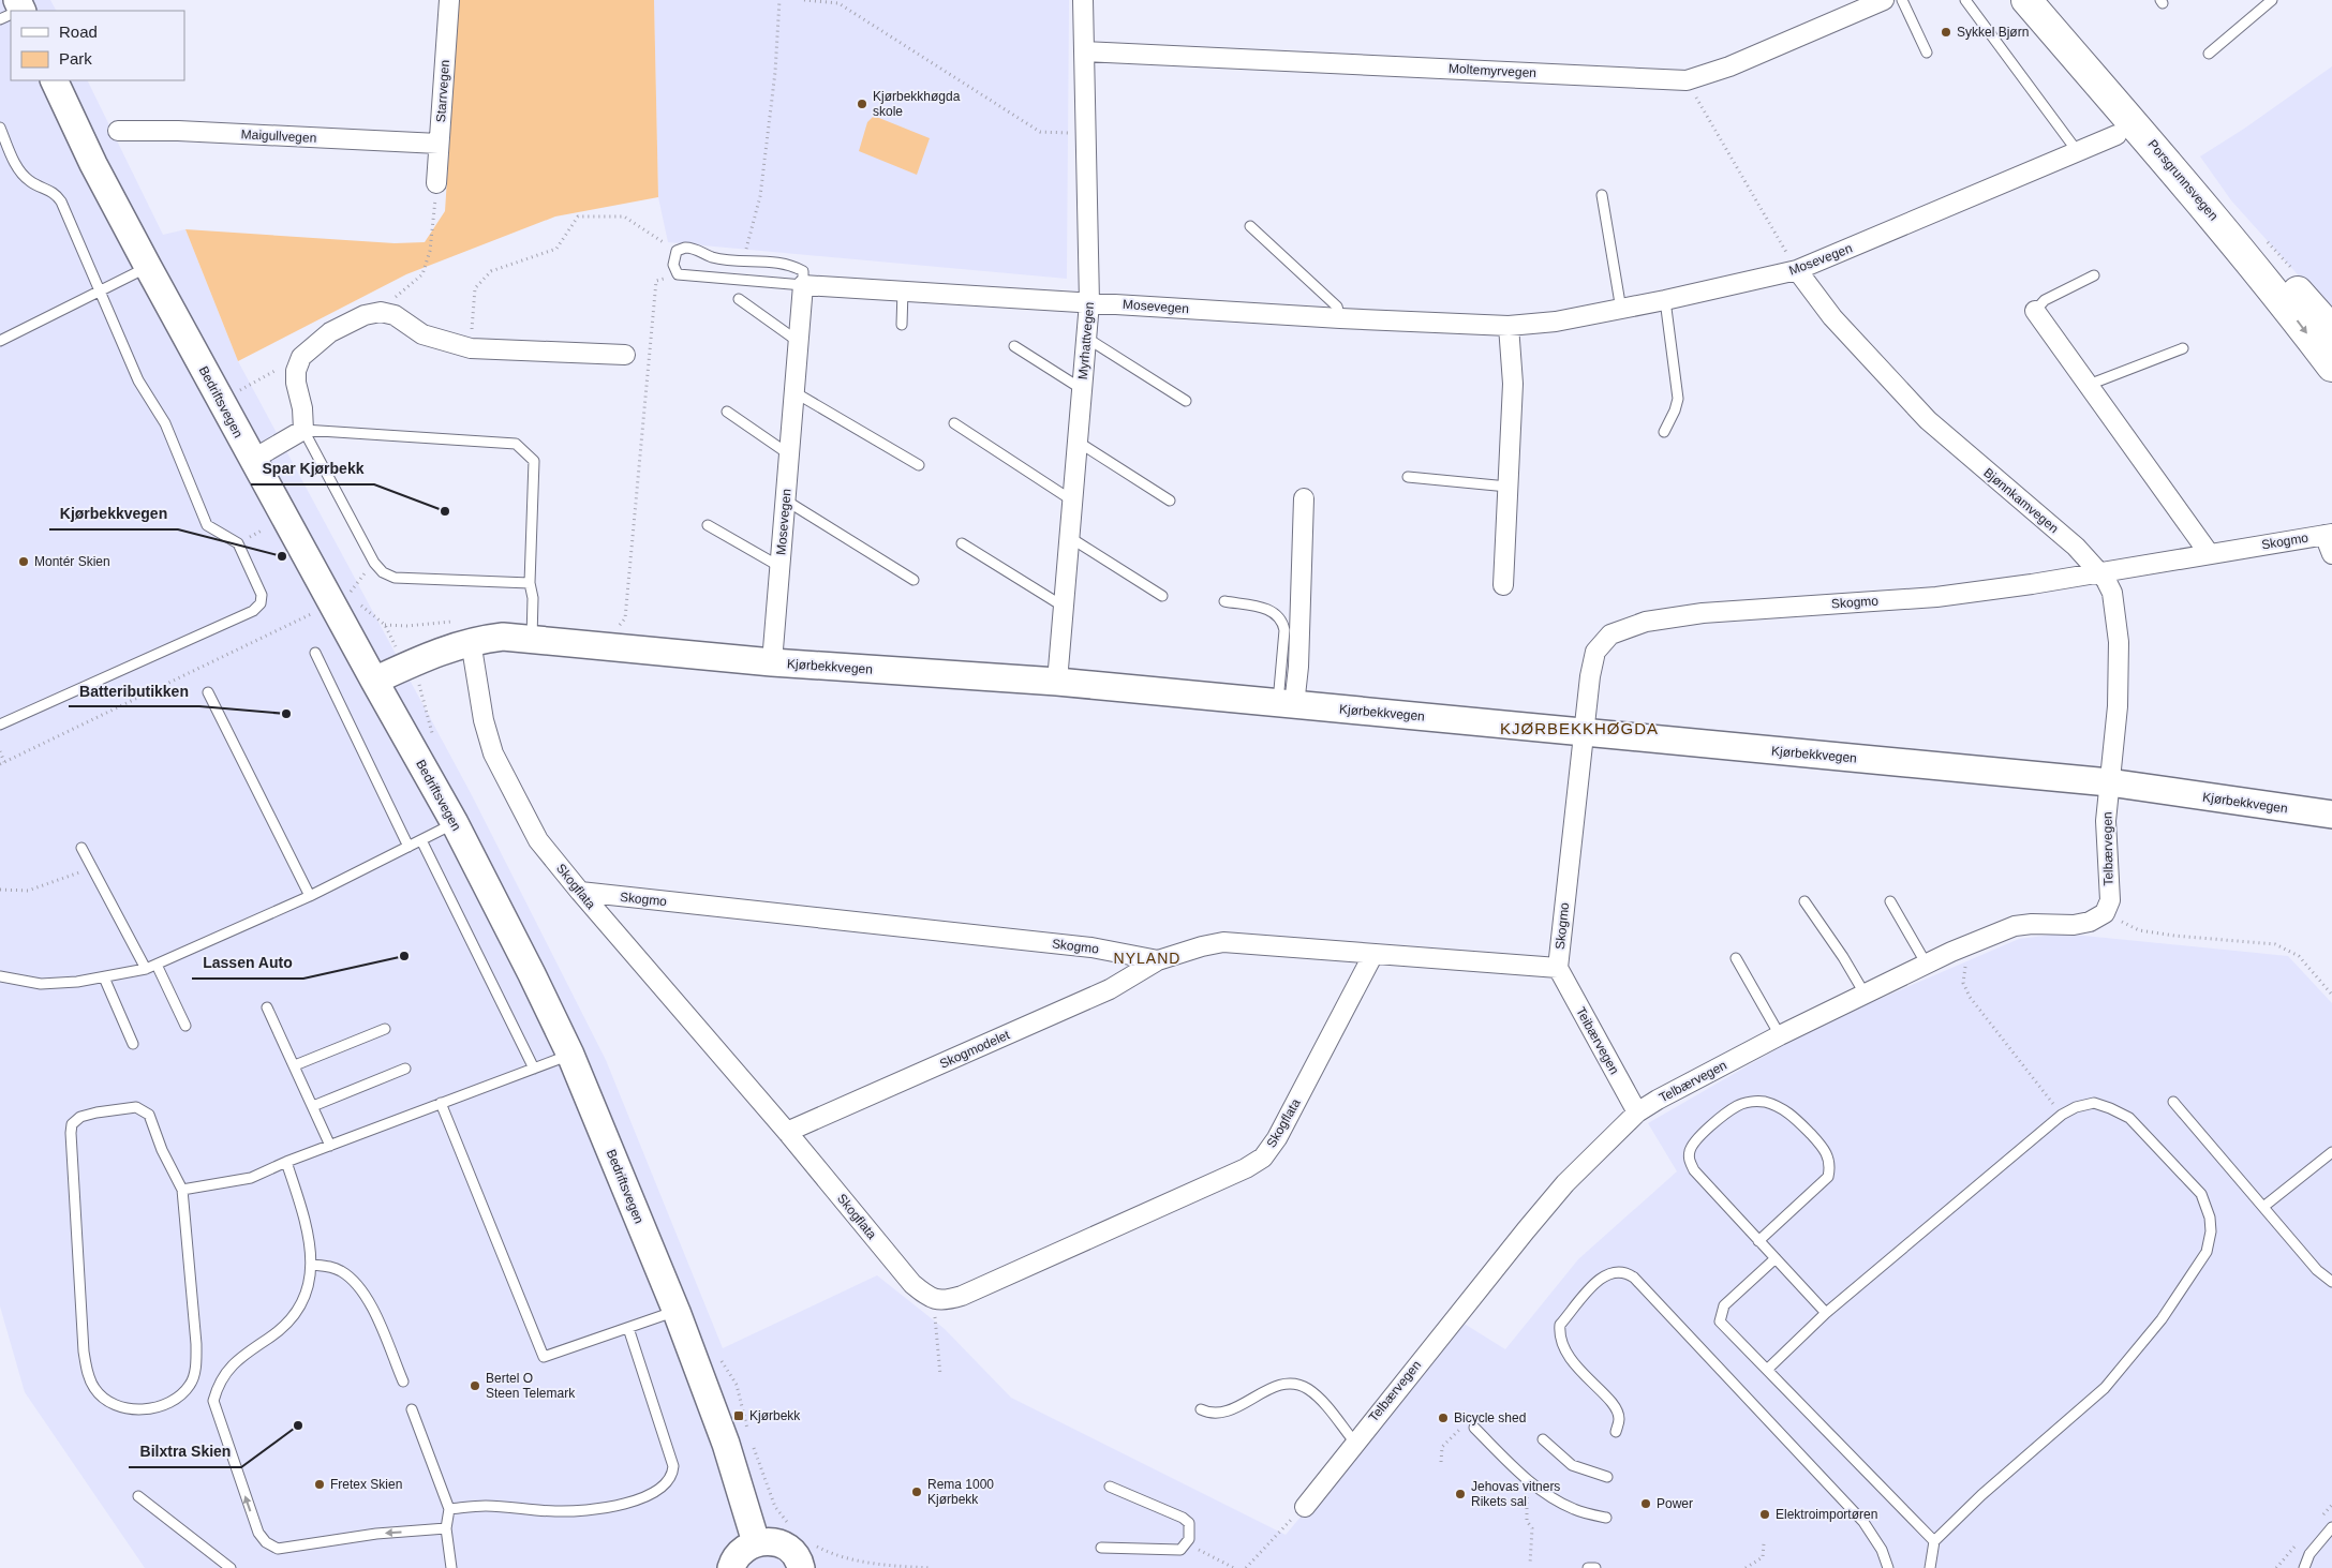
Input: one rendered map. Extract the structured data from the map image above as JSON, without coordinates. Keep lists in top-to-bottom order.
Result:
{
  "streets": {
    "highway": ["Porsgrunnsvegen"],
    "street": [
      "Moltemyrvegen",
      "Starrvegen",
      "Maigullvegen",
      "Mosevegen",
      "Myrhattvegen",
      "Bedriftsvegen",
      "Bjønnkamvegen",
      "Skogmo",
      "Kjørbekkvegen",
      "Telbærvegen",
      "Skogflata",
      "Teibærvegen",
      "Skogmodelet"
    ]
  },
  "crossings": [
    ["Moltemyrvegen", "Myrhattvegen"],
    ["Starrvegen", "Maigullvegen"],
    ["Mosevegen", "Myrhattvegen"],
    ["Mosevegen", "Bjønnkamvegen"],
    ["Mosevegen", "Kjørbekkvegen"],
    ["Myrhattvegen", "Kjørbekkvegen"],
    ["Bedriftsvegen", "Kjørbekkvegen"],
    ["Bjønnkamvegen", "Skogmo"],
    ["Bjønnkamvegen", "Kjørbekkvegen"],
    ["Bjønnkamvegen", "Telbærvegen"],
    ["Skogmo", "Kjørbekkvegen"],
    ["Skogmo", "Skogflata"],
    ["Skogmo", "Teibærvegen"],
    ["Skogmo", "Skogmodelet"],
    ["Kjørbekkvegen", "Telbærvegen"],
    ["Kjørbekkvegen", "Skogflata"],
    ["Telbærvegen", "Teibærvegen"],
    ["Skogflata", "Skogmodelet"]
  ],
  "districts": ["KJØRBEKKHØGDA", "NYLAND"],
  "places": {
    "other": [
      "Sykkel Bjørn",
      "Kjørbekkhøgda skole",
      "Spar Kjørbekk",
      "Kjørbekkvegen",
      "Montér Skien",
      "Batteributikken",
      "Lassen Auto",
      "Bertel O Steen Telemark",
      "Bicycle shed",
      "Bilxtra Skien",
      "Fretex Skien",
      "Rema 1000 Kjørbekk",
      "Jehovas vitners Rikets sal",
      "Power",
      "Elektroimportøren"
    ],
    "transit": ["Kjørbekk"]
  },
  "legend": ["Road", "Park"]
}
